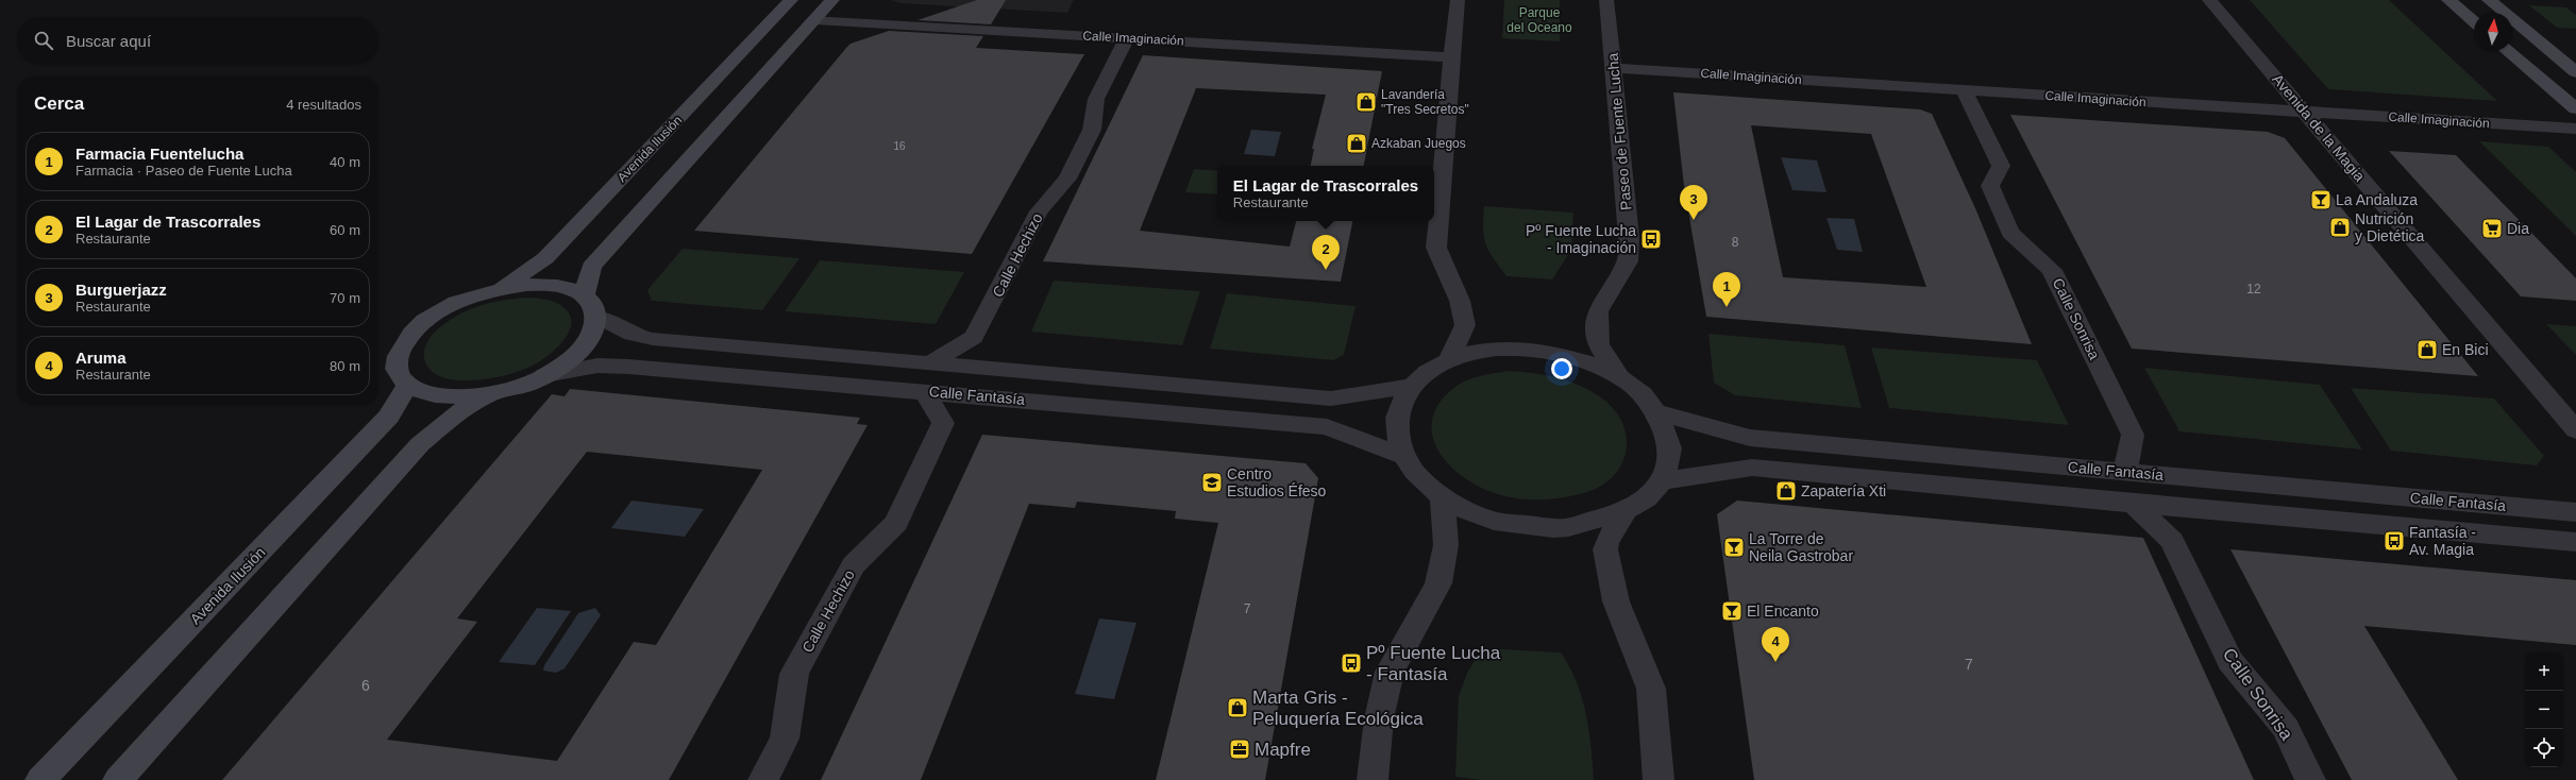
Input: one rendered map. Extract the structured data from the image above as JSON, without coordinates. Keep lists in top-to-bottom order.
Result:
{
  "streets": {
    "main road": ["Avenida Ilusión"],
    "street": [
      "Calle Imaginación",
      "Avenida de la Magia",
      "Paseo de Fuente Lucha",
      "Calle Hechizo",
      "Calle Sonrisa",
      "Calle Fantasía"
    ]
  },
  "crossings": [
    ["Calle Imaginación", "Avenida de la Magia"],
    ["Calle Imaginación", "Paseo de Fuente Lucha"],
    ["Calle Imaginación", "Calle Hechizo"],
    ["Calle Imaginación", "Calle Sonrisa"],
    ["Calle Hechizo", "Calle Fantasía"],
    ["Calle Sonrisa", "Calle Fantasía"]
  ],
  "parks": ["Parque del Oceano"],
  "places": {
    "shop": [
      "Lavandería \"Tres Secretos\"",
      "Azkaban Juegos",
      "Nutrición y Dietética",
      "En Bici",
      "Zapatería Xti",
      "Marta Gris - Peluquería Ecológica"
    ],
    "bar": ["La Andaluza", "La Torre de Neila Gastrobar", "El Encanto"],
    "supermarket": ["Dia"],
    "bus stop": ["Pº Fuente Lucha - Imaginación", "Fantasía - Av. Magia", "Pº Fuente Lucha - Fantasía"],
    "school or university": ["Centro Estudios Éfeso"],
    "office": ["Mapfre"]
  },
  "house_numbers": [
    "16",
    "8",
    "12",
    "7",
    "7",
    "6"
  ],
  "north": "top",
  "page": {
    "search": "Buscar aquí",
    "heading": ["Cerca", "4 resultados"],
    "list": [
      {
        "mark": "1",
        "name": "Farmacia Fuentelucha",
        "note": "Farmacia · Paseo de Fuente Lucha",
        "value": "40 m"
      },
      {
        "mark": "2",
        "name": "El Lagar de Trascorrales",
        "note": "Restaurante",
        "value": "60 m"
      },
      {
        "mark": "3",
        "name": "Burguerjazz",
        "note": "Restaurante",
        "value": "70 m"
      },
      {
        "mark": "4",
        "name": "Aruma",
        "note": "Restaurante",
        "value": "80 m"
      }
    ],
    "popup": ["El Lagar de Trascorrales", "Restaurante"],
    "pins": [
      "3",
      "2",
      "1",
      "4"
    ],
    "map_buttons": ["+", "−"]
  }
}
